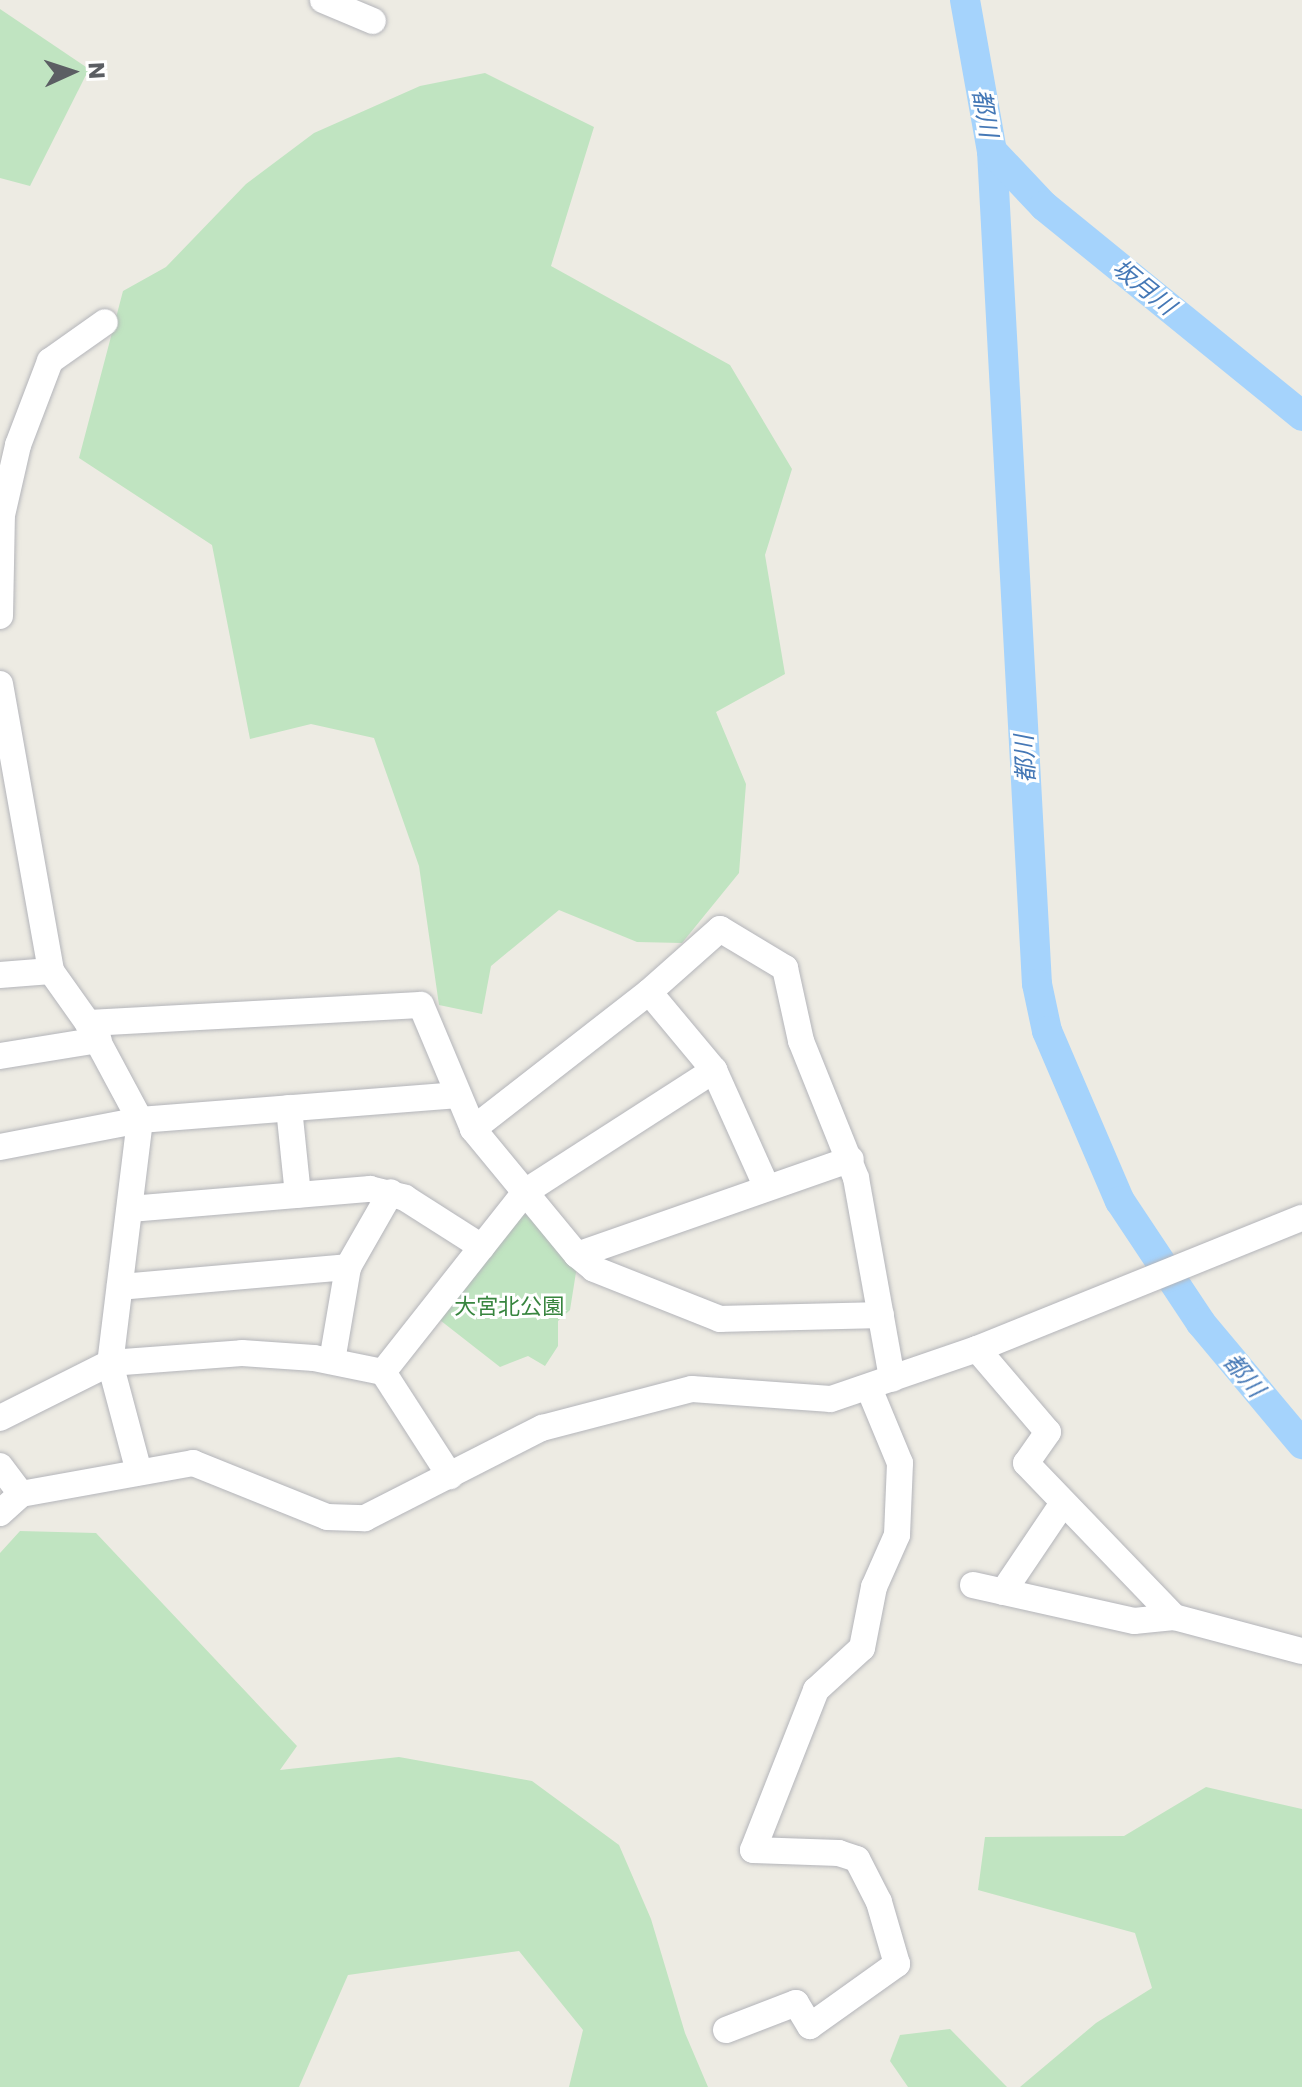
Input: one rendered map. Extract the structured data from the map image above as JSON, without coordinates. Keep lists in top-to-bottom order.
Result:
{
  "water": ["都川", "坂月川"],
  "parks": ["大宮北公園"],
  "north": "right"
}
